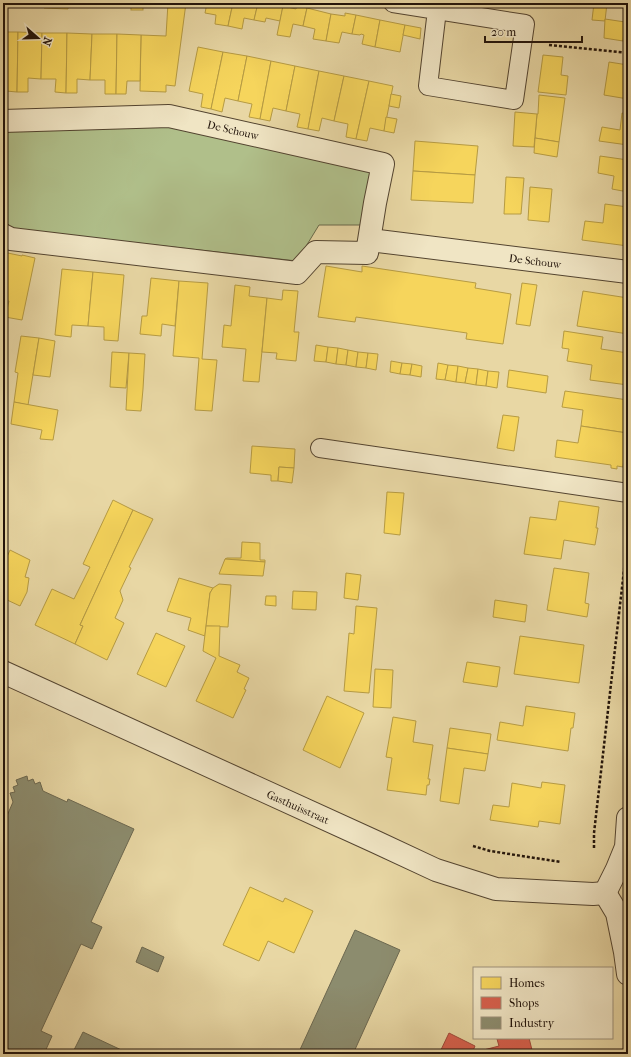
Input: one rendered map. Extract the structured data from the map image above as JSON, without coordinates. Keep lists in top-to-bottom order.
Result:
{
  "streets": {
    "street": ["De Schouw", "Gasthuisstraat"]
  },
  "legend": ["Homes", "Shops", "Industry"],
  "scale_bar": "20 m",
  "north": "right"
}
